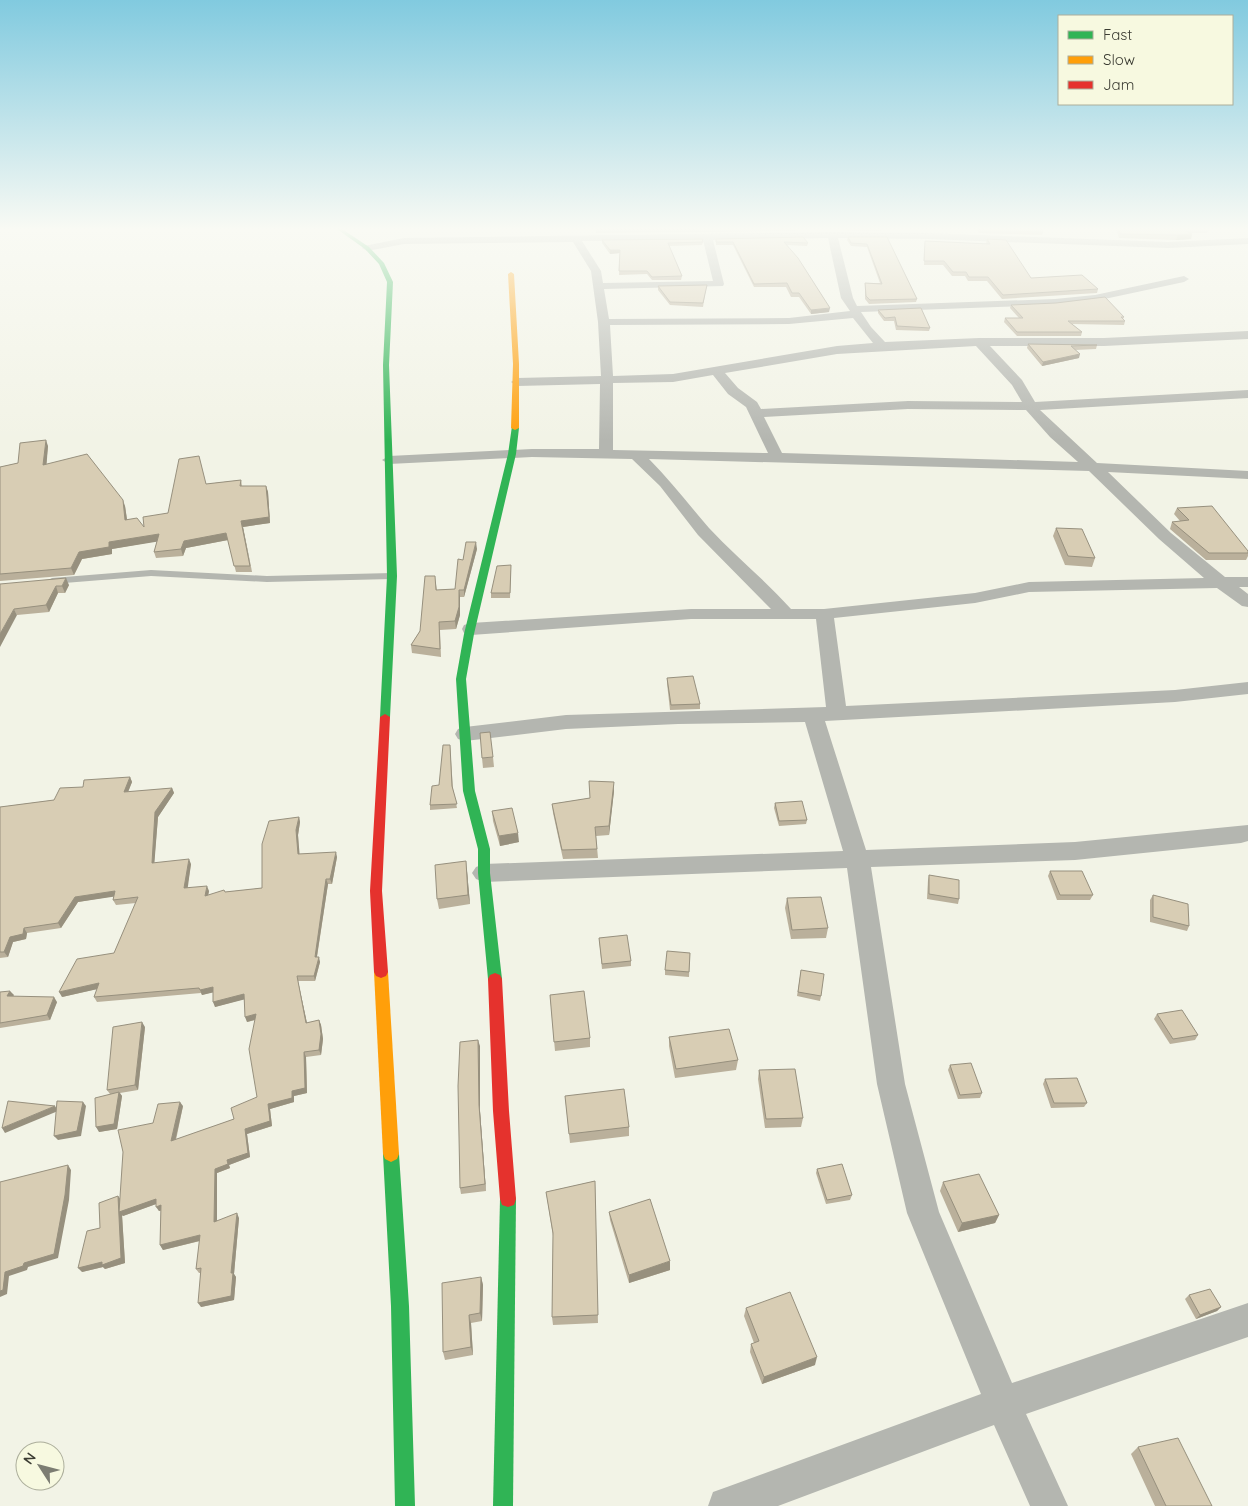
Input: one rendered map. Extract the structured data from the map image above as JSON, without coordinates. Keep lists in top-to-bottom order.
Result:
{
  "legend": ["Fast", "Slow", "Jam"],
  "north": "top left"
}
